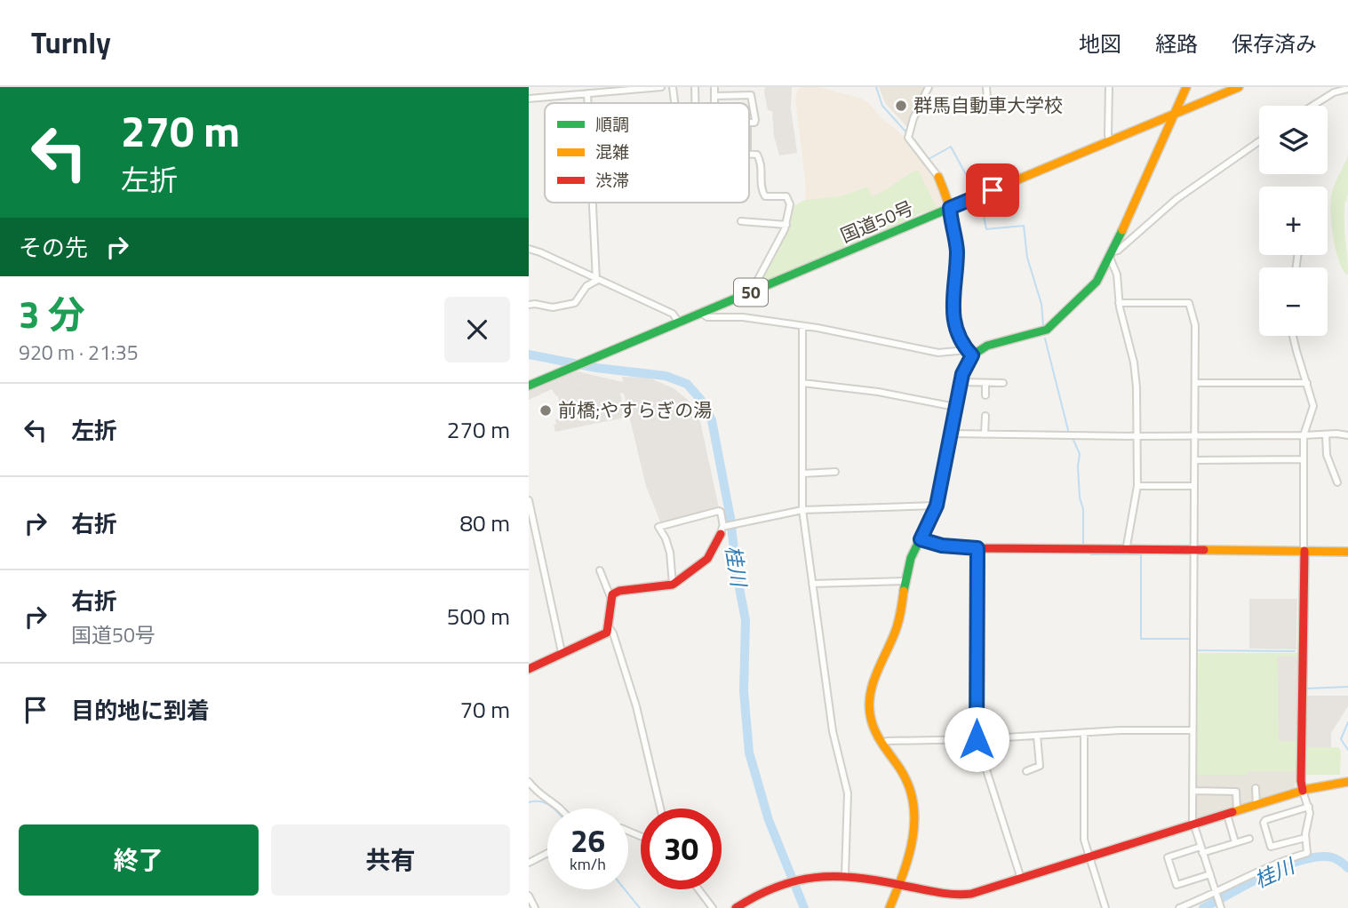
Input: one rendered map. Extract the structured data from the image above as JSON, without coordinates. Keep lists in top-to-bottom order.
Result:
{
  "streets": {
    "main road": ["国道50号", "50"]
  },
  "water": ["桂川"],
  "places": ["群馬自動車大学校", "前橋;やすらぎの湯"],
  "legend": ["順調", "混雑", "渋滞"],
  "page": {
    "header": "Turnly",
    "nav": ["地図", "経路", "保存済み"],
    "turn": ["270 m", "左折"],
    "map_buttons": ["+", "−"],
    "then": "その先",
    "heading": ["3 分", "920 m · 21:35"],
    "list": [
      {
        "name": "左折",
        "value": "270 m"
      },
      {
        "name": "右折",
        "value": "80 m"
      },
      {
        "name": "右折",
        "note": "国道50号",
        "value": "500 m"
      },
      {
        "name": "目的地に到着",
        "value": "70 m"
      }
    ],
    "speed": "26 km/h",
    "limit": "30",
    "buttons": ["終了", "共有"]
  }
}
